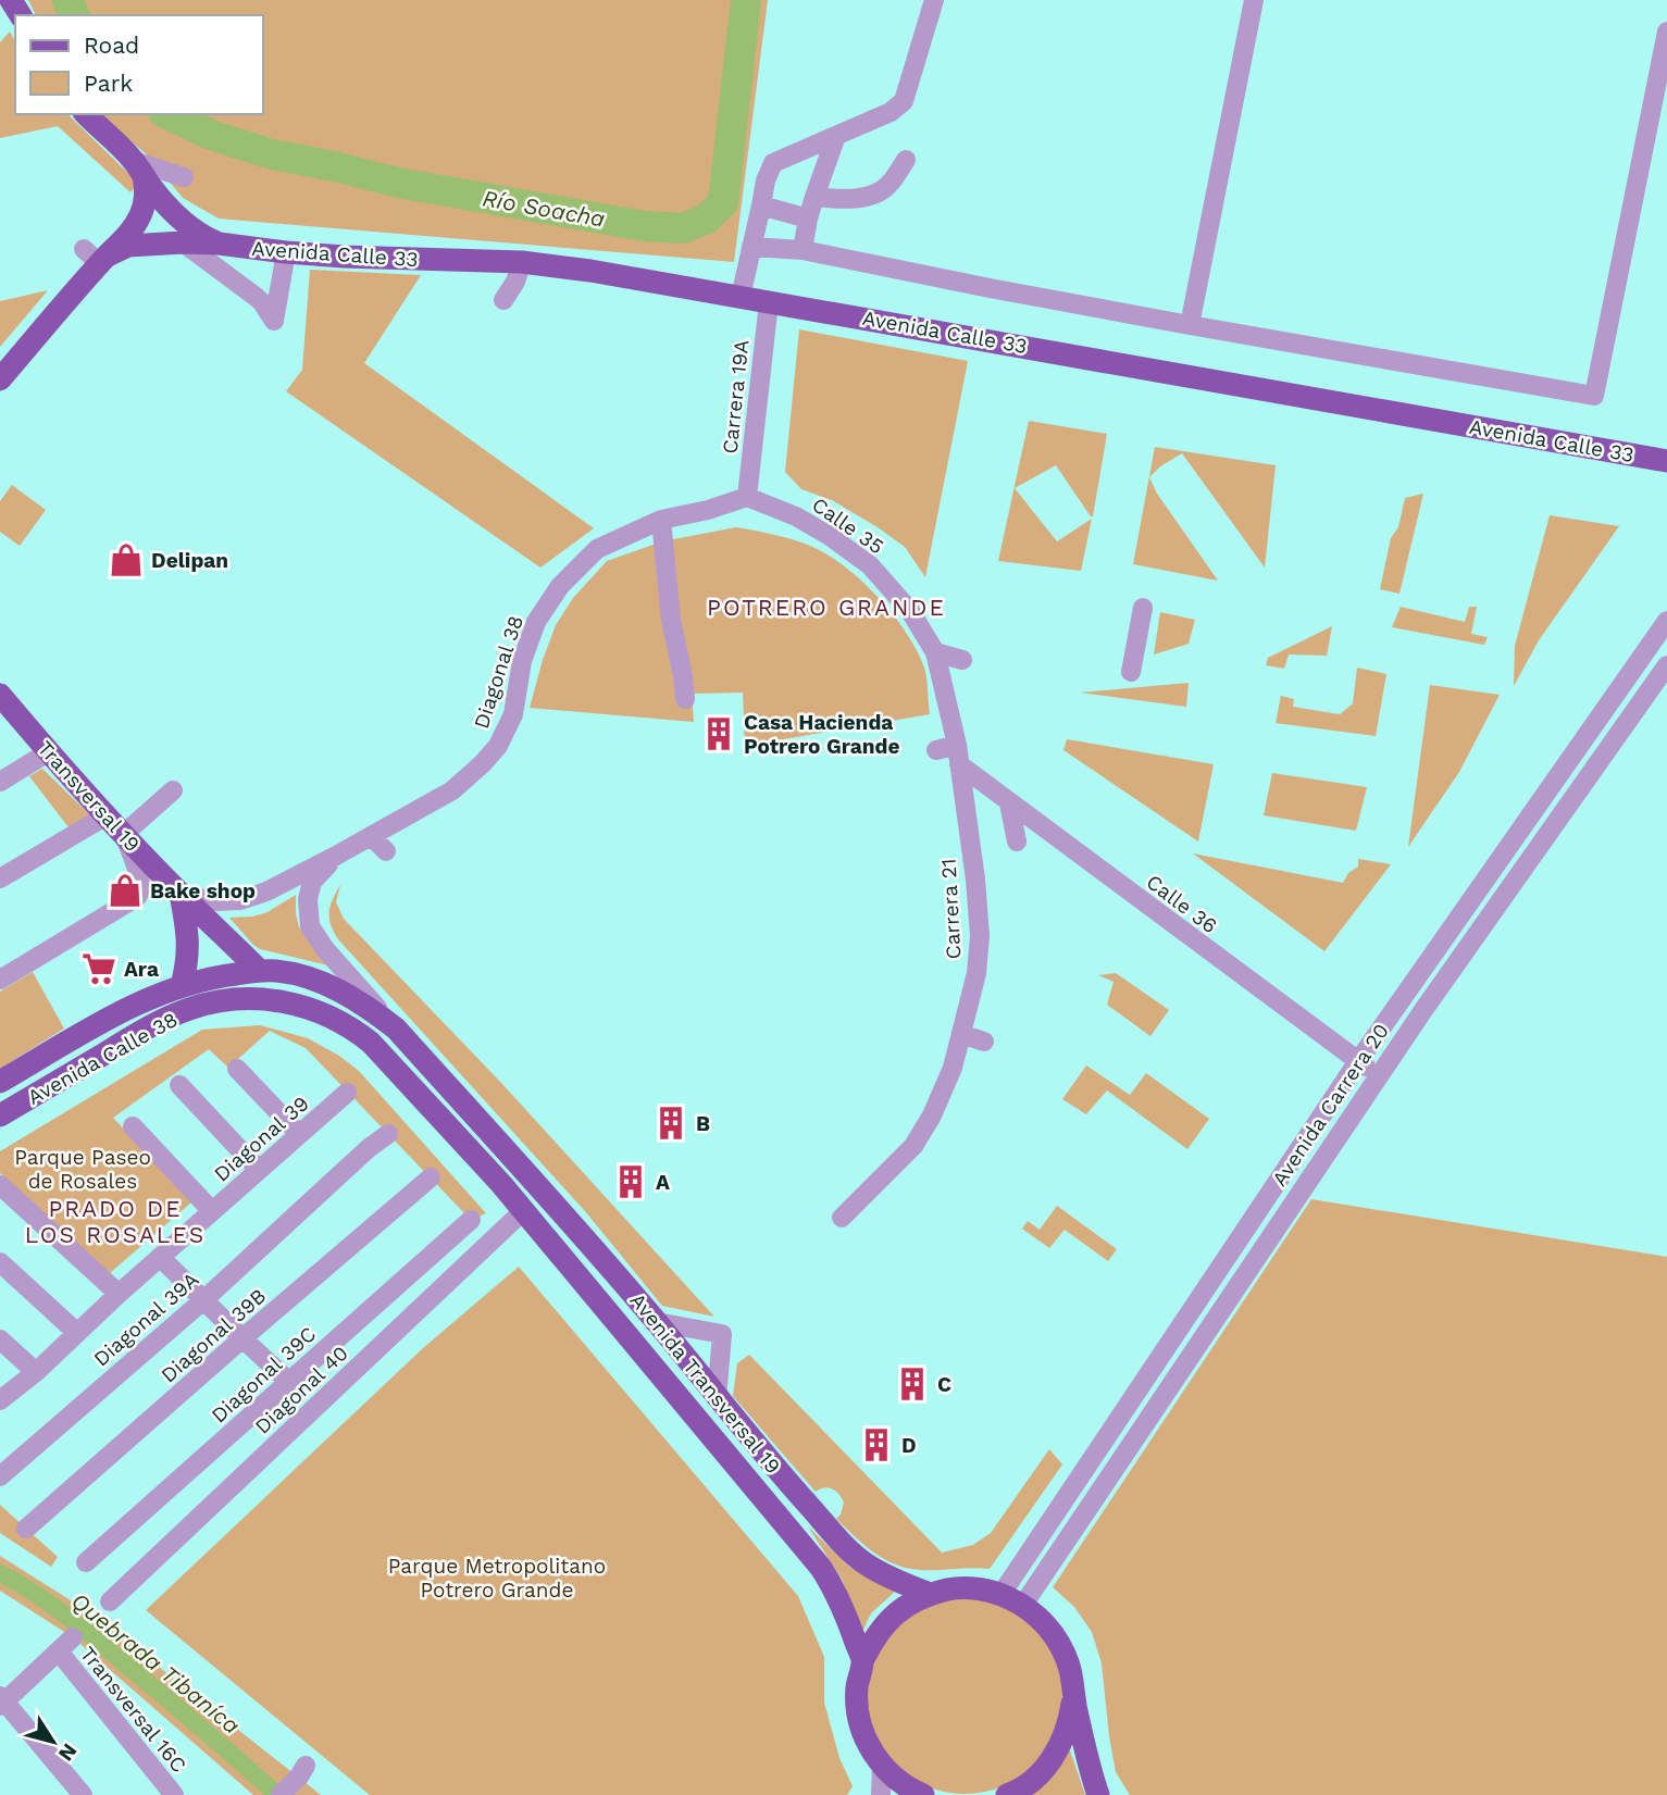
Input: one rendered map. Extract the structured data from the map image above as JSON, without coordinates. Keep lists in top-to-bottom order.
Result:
{
  "streets": {
    "main road": [
      "Avenida Calle 33",
      "Transversal 19",
      "Avenida Calle 38",
      "Avenida Transversal 19"
    ],
    "street": [
      "Carrera 19A",
      "Calle 35",
      "Diagonal 38",
      "Calle 36",
      "Carrera 21",
      "Avenida Carrera 20",
      "Diagonal 39",
      "Diagonal 39A",
      "Diagonal 39B",
      "Diagonal 39C",
      "Diagonal 40",
      "Transversal 16C"
    ]
  },
  "crossings": [
    ["Avenida Calle 33", "Carrera 19A"],
    ["Carrera 19A", "Calle 35"],
    ["Carrera 19A", "Diagonal 38"],
    ["Calle 35", "Diagonal 38"],
    ["Calle 35", "Carrera 21"],
    ["Diagonal 38", "Transversal 19"],
    ["Diagonal 38", "Avenida Transversal 19"],
    ["Transversal 19", "Avenida Calle 38"],
    ["Transversal 19", "Avenida Transversal 19"],
    ["Calle 36", "Carrera 21"],
    ["Calle 36", "Avenida Carrera 20"],
    ["Avenida Calle 38", "Avenida Transversal 19"],
    ["Avenida Transversal 19", "Diagonal 40"]
  ],
  "districts": ["POTRERO GRANDE", "PRADO DE LOS ROSALES"],
  "water": ["Río Soacha", "Quebrada Tibaníca"],
  "parks": ["Parque Paseo de Rosales", "Parque Metropolitano Potrero Grande"],
  "places": {
    "shop": ["Delipan", "Bake shop"],
    "building": [
      "Casa Hacienda Potrero Grande",
      "B",
      "A",
      "C",
      "D"
    ],
    "supermarket": ["Ara"]
  },
  "legend": ["Road", "Park"],
  "north": "bottom right"
}
